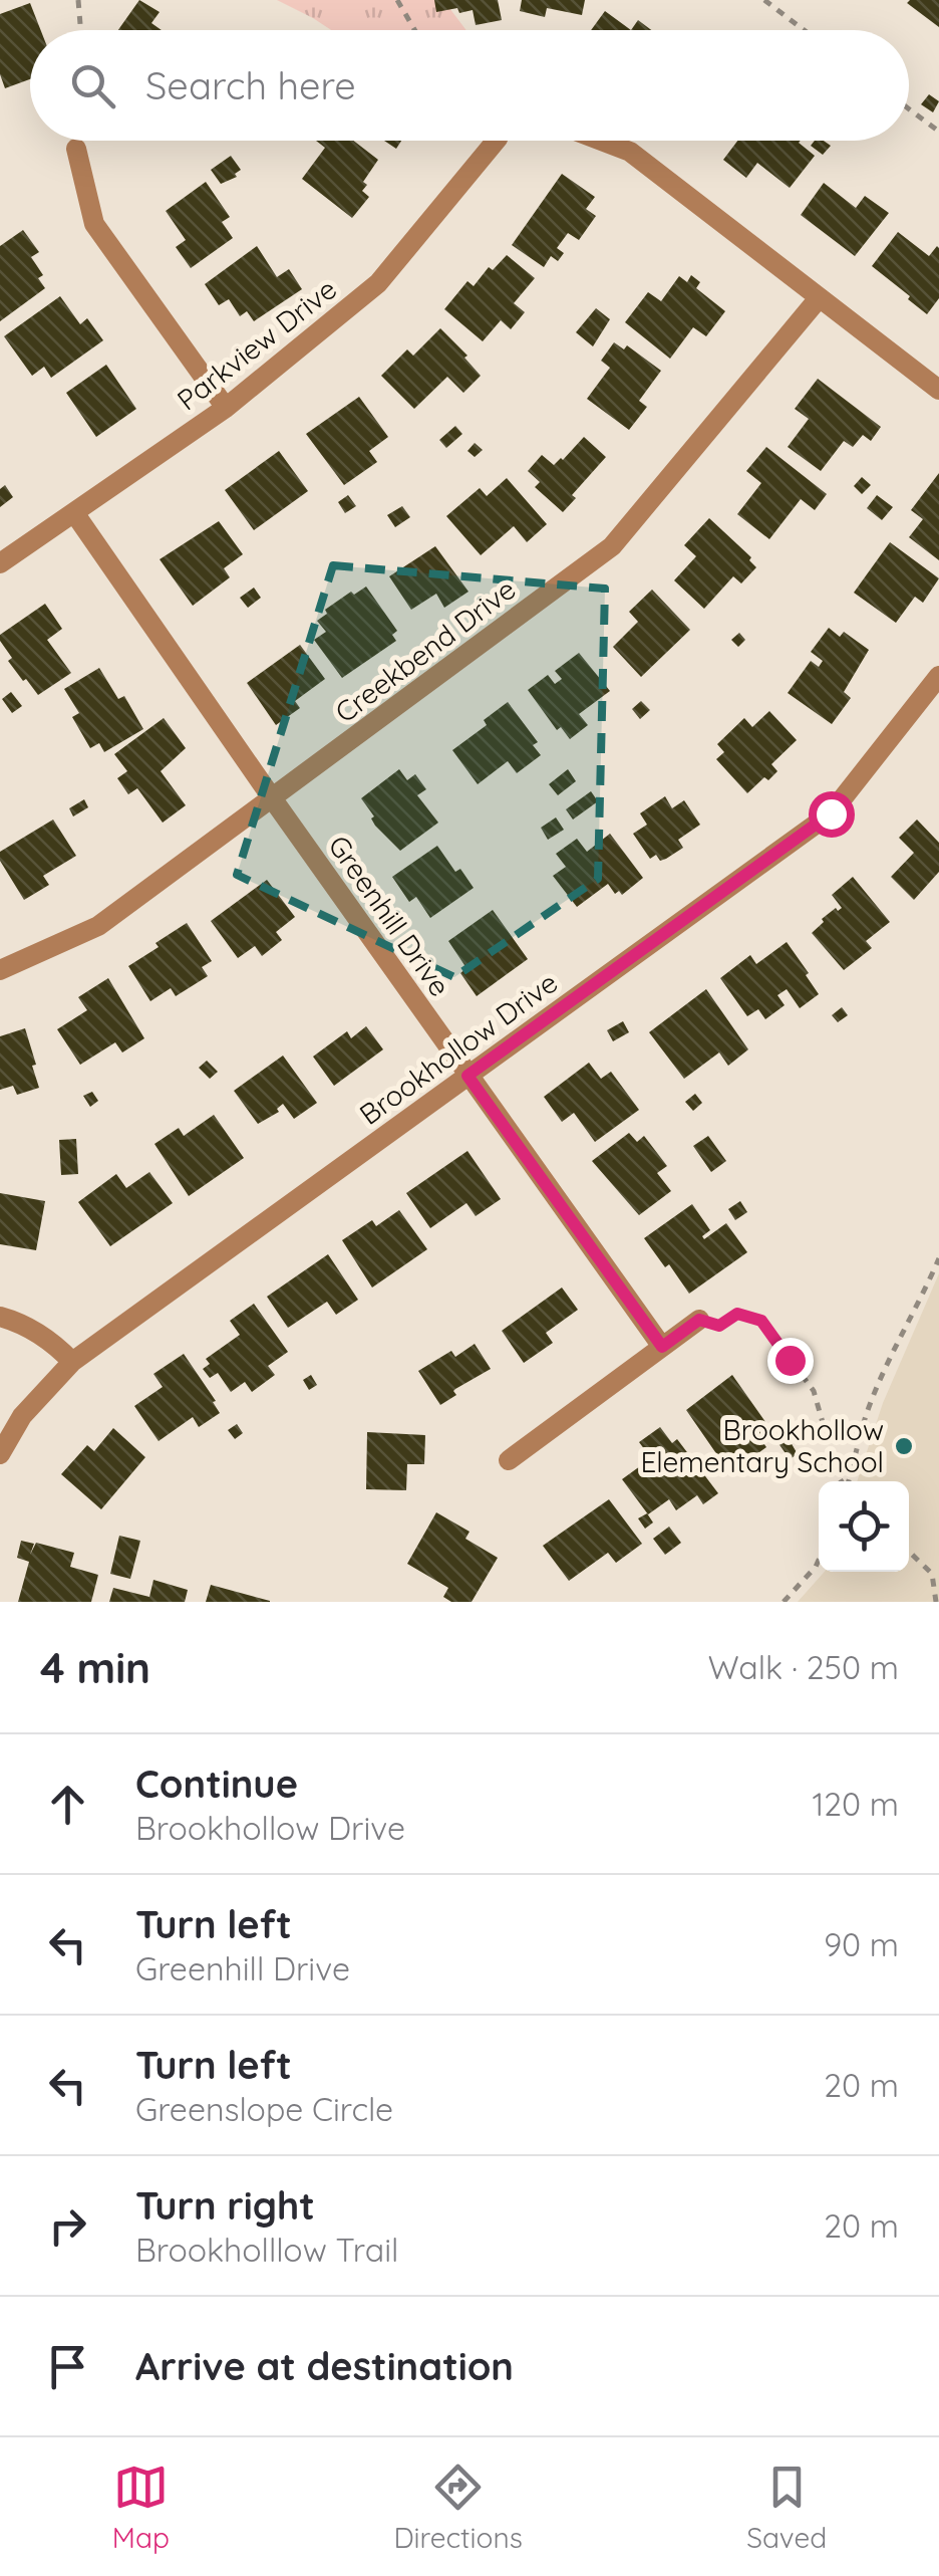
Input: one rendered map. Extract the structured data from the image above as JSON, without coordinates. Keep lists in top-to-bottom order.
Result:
{
  "streets": {
    "street": [
      "Parkview Drive",
      "Creekbend Drive",
      "Greenhill Drive",
      "Brookhollow Drive"
    ]
  },
  "crossings": [
    ["Parkview Drive", "Greenhill Drive"],
    ["Creekbend Drive", "Greenhill Drive"],
    ["Greenhill Drive", "Brookhollow Drive"]
  ],
  "places": ["Brookhollow Elementary School"],
  "page": {
    "search": "Search here",
    "heading": ["4 min", "Walk · 250 m"],
    "list": [
      ["Continue", "Brookhollow Drive", "120 m"],
      ["Turn left", "Greenhill Drive", "90 m"],
      ["Turn left", "Greenslope Circle", "20 m"],
      ["Turn right", "Brookholllow Trail", "20 m"],
      "Arrive at destination"
    ],
    "nav": ["Map", "Directions", "Saved"]
  }
}
